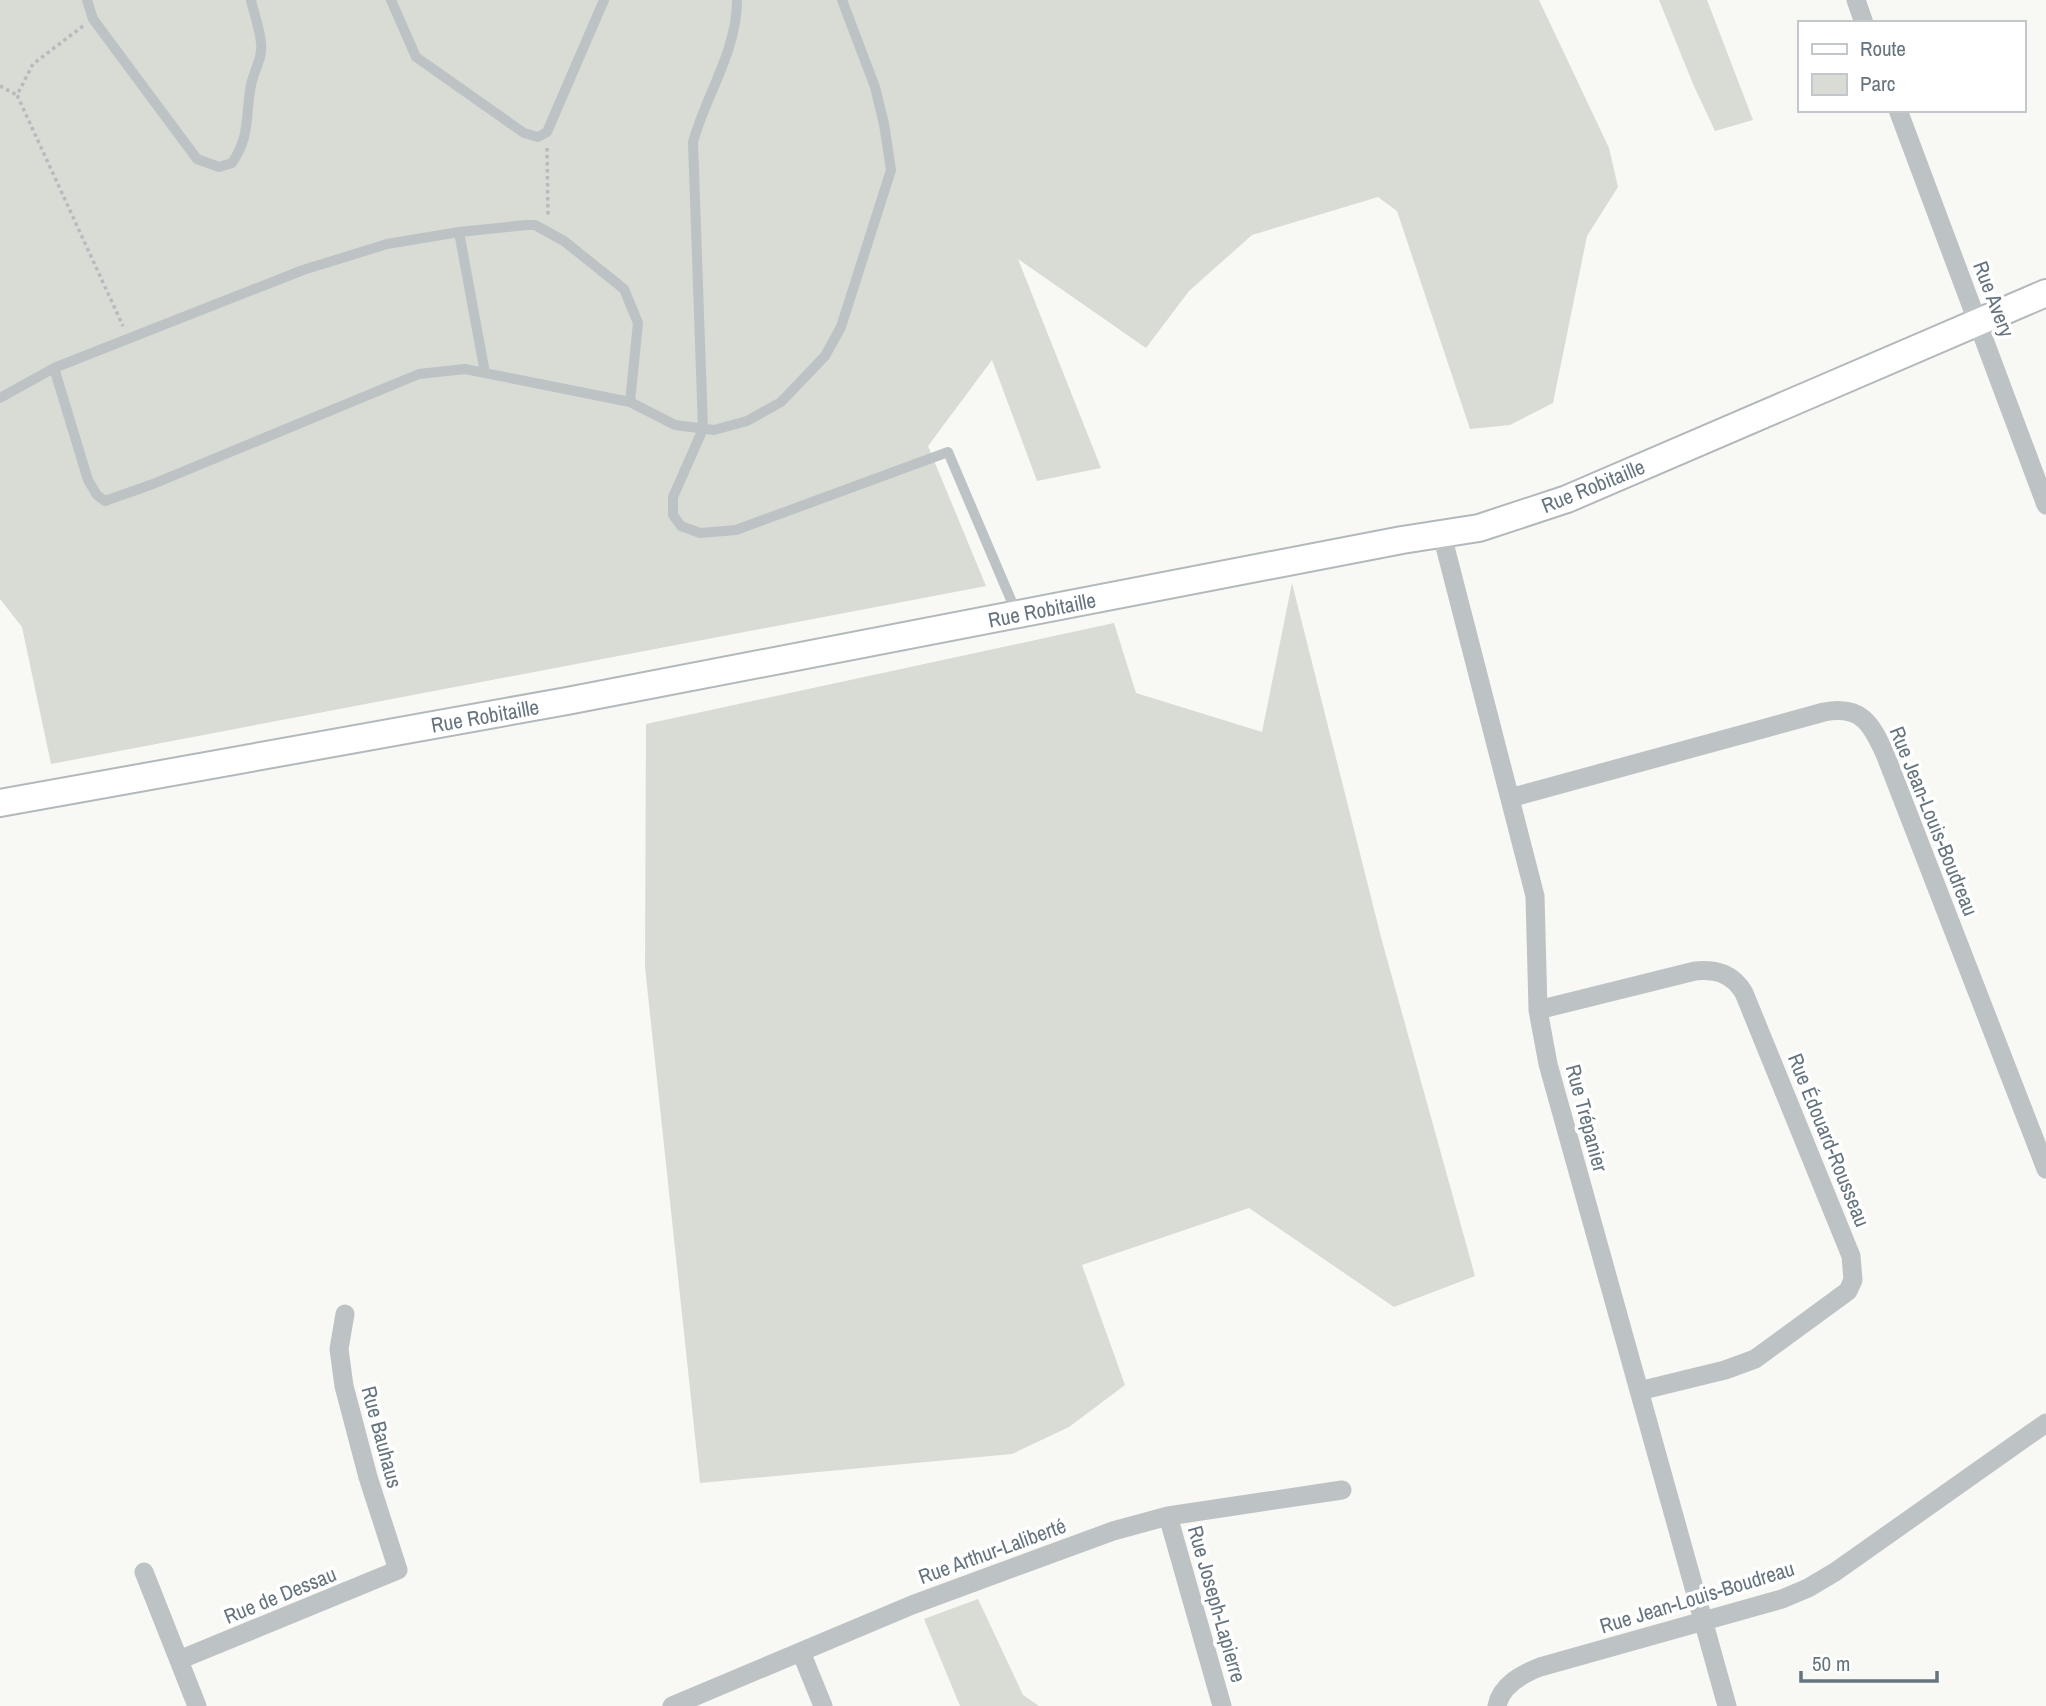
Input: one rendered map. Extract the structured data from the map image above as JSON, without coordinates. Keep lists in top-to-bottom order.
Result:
{
  "streets": {
    "street": [
      "Rue Avery",
      "Rue Robitaille",
      "Rue Jean-Louis-Boudreau",
      "Rue Trépanier",
      "Rue Édouard-Rousseau",
      "Rue Bauhaus",
      "Rue Arthur-Laliberté",
      "Rue de Dessau",
      "Rue Joseph-Lapierre"
    ]
  },
  "crossings": [
    ["Rue Avery", "Rue Robitaille"],
    ["Rue Robitaille", "Rue Trépanier"],
    ["Rue Jean-Louis-Boudreau", "Rue Trépanier"],
    ["Rue Trépanier", "Rue Édouard-Rousseau"],
    ["Rue Bauhaus", "Rue de Dessau"],
    ["Rue Arthur-Laliberté", "Rue Joseph-Lapierre"]
  ],
  "legend": ["Route", "Parc"],
  "scale_bar": "50 m"
}
